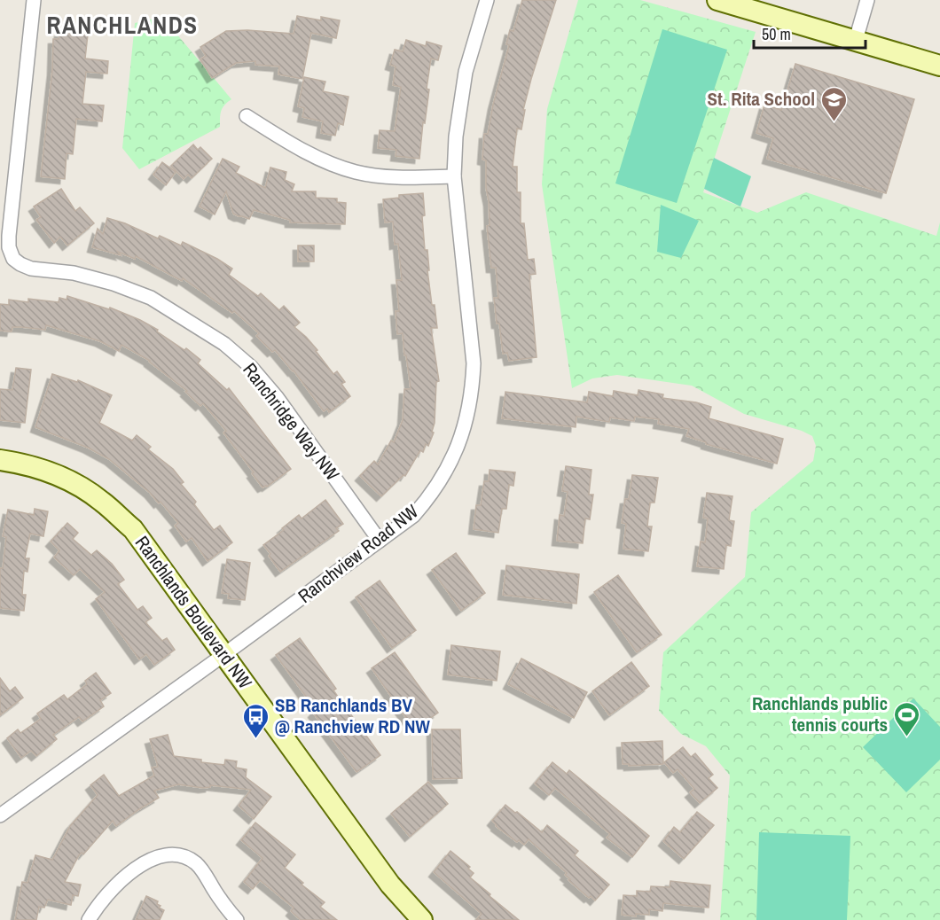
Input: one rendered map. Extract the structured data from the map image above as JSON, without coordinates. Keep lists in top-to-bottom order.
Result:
{
  "streets": {
    "street": ["Ranchridge Way NW", "Ranchview Road NW", "Ranchlands Boulevard NW"]
  },
  "crossings": [
    ["Ranchridge Way NW", "Ranchview Road NW"],
    ["Ranchview Road NW", "Ranchlands Boulevard NW"]
  ],
  "districts": ["RANCHLANDS"],
  "places": {
    "school or university": ["St. Rita School"],
    "sports": ["Ranchlands public tennis courts"],
    "bus stop": ["SB Ranchlands BV @ Ranchview RD NW"]
  },
  "scale_bar": "50 m"
}
